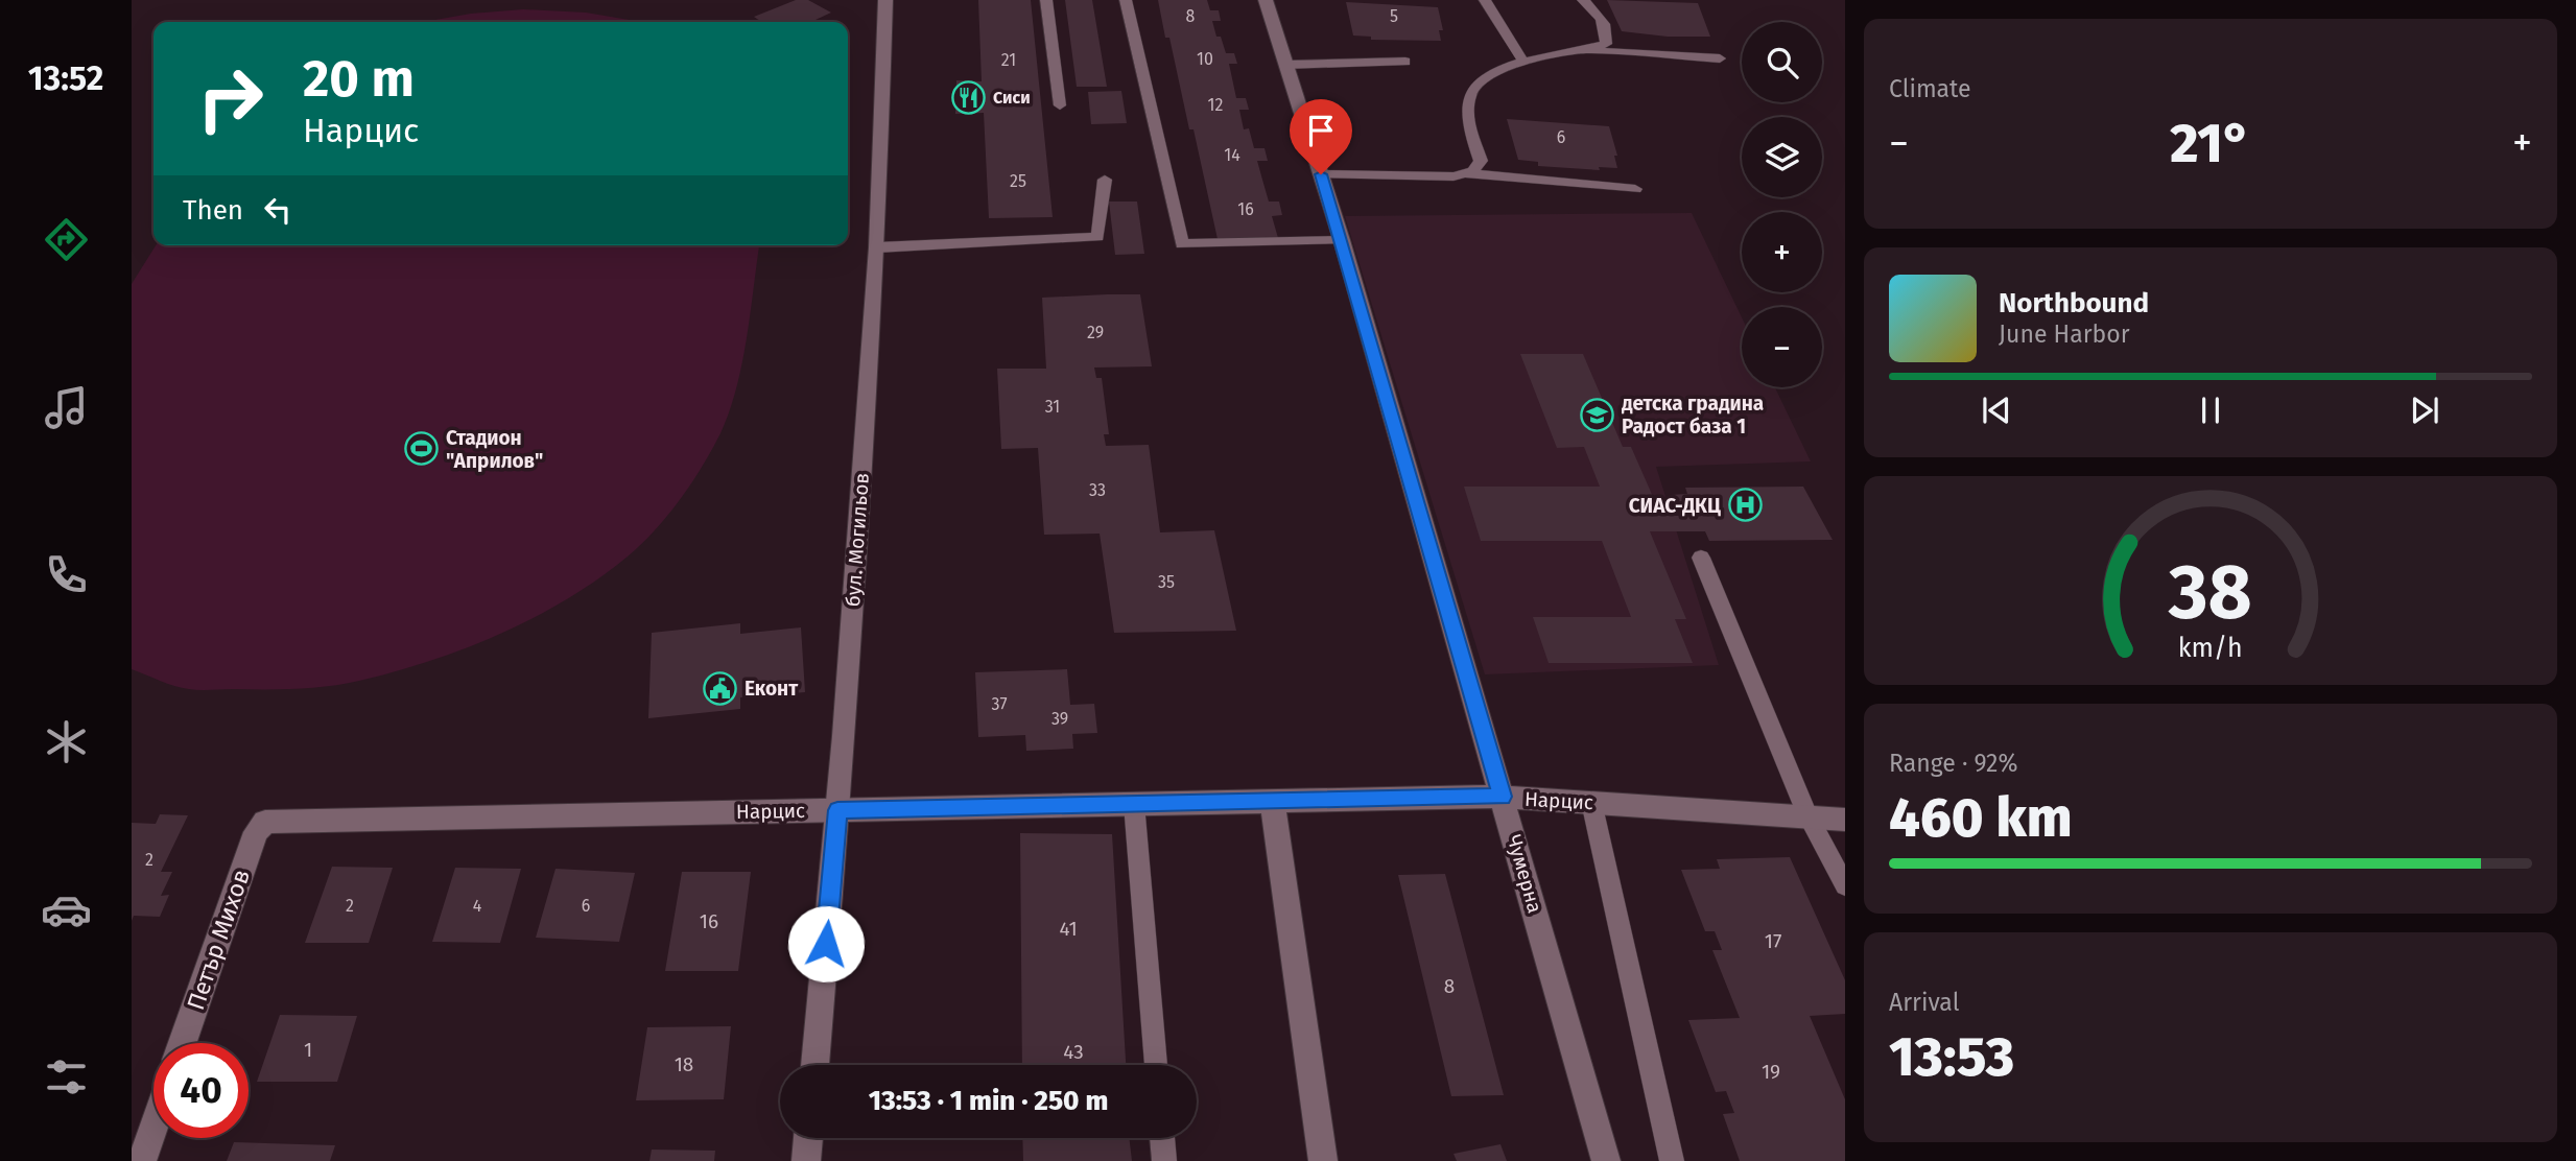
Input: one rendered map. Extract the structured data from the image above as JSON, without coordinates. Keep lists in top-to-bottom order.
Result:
{
  "streets": {
    "street": [
      "бул. Могильов",
      "Нарцис",
      "Чумерна",
      "Петър Михов"
    ]
  },
  "crossings": [
    ["бул. Могильов", "Нарцис"],
    ["Нарцис", "Чумерна"],
    ["Нарцис", "Петър Михов"]
  ],
  "places": {
    "restaurant": ["Сиси"],
    "school or university": ["детска градина Радост база 1"],
    "sports": ["Стадион \"Априлов\""],
    "hospital": ["СИАС-ДКЦ"],
    "public building": ["Еконт"]
  },
  "house_numbers": [
    "8",
    "5",
    "10",
    "21",
    "12",
    "6",
    "14",
    "25",
    "16",
    "29",
    "31",
    "33",
    "35",
    "37",
    "39",
    "2",
    "2",
    "4",
    "6",
    "16",
    "41",
    "17",
    "8",
    "1",
    "43",
    "18",
    "19"
  ],
  "page": {
    "tabs": "13:52",
    "tile": [
      "Climate",
      ["Range · 92%", "460 km"],
      ["Arrival", "13:53"]
    ],
    "map_buttons": ["+", "−"],
    "turn": ["20 m", "Нарцис"],
    "heat": ["−", "21°", "+"],
    "then": "Then",
    "song": ["Northbound", "June Harbor"],
    "limit": "40",
    "trip": "13:53 · 1 min · 250 m",
    "gauge": ["38", "km/h"]
  }
}
